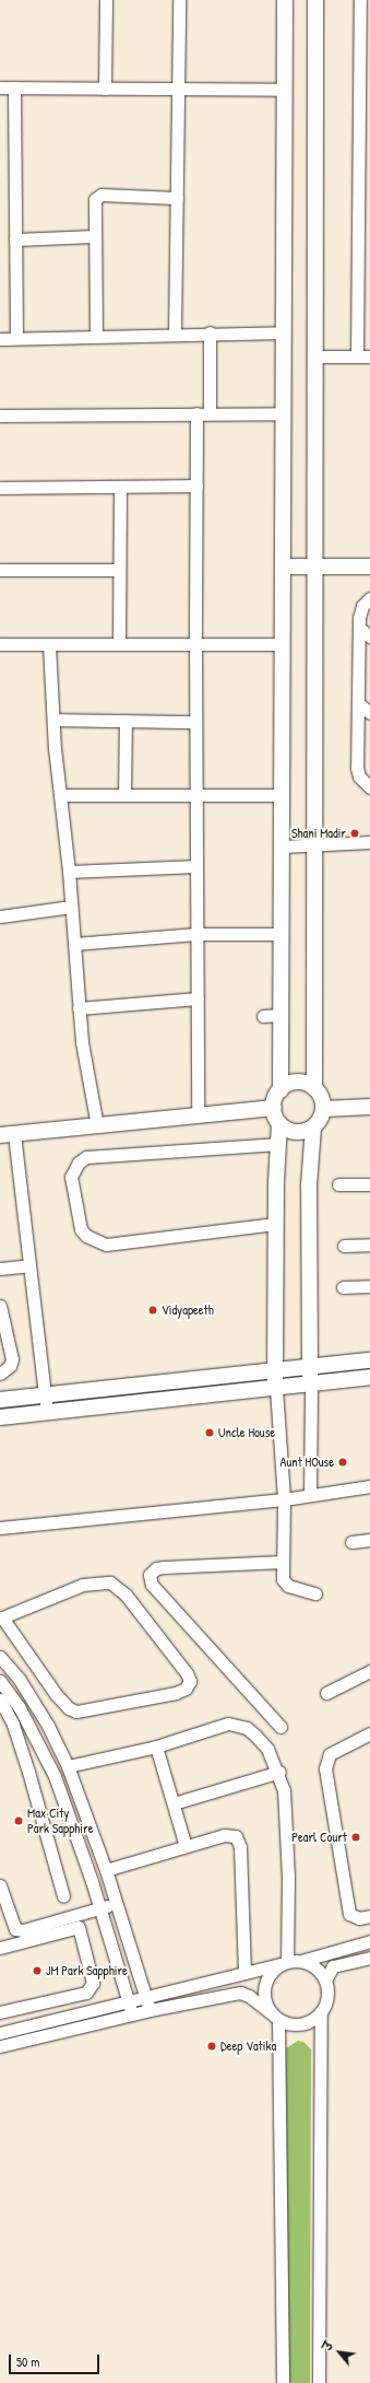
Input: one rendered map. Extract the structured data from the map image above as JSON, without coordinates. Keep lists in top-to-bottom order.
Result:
{
  "places": [
    "Shani Madir",
    "Vidyapeeth",
    "Uncle House",
    "Aunt HOuse",
    "Max City Park Sapphire",
    "Pearl Court",
    "JM Park Sapphire",
    "Deep Vatika"
  ],
  "scale_bar": "50 m",
  "north": "top left"
}
